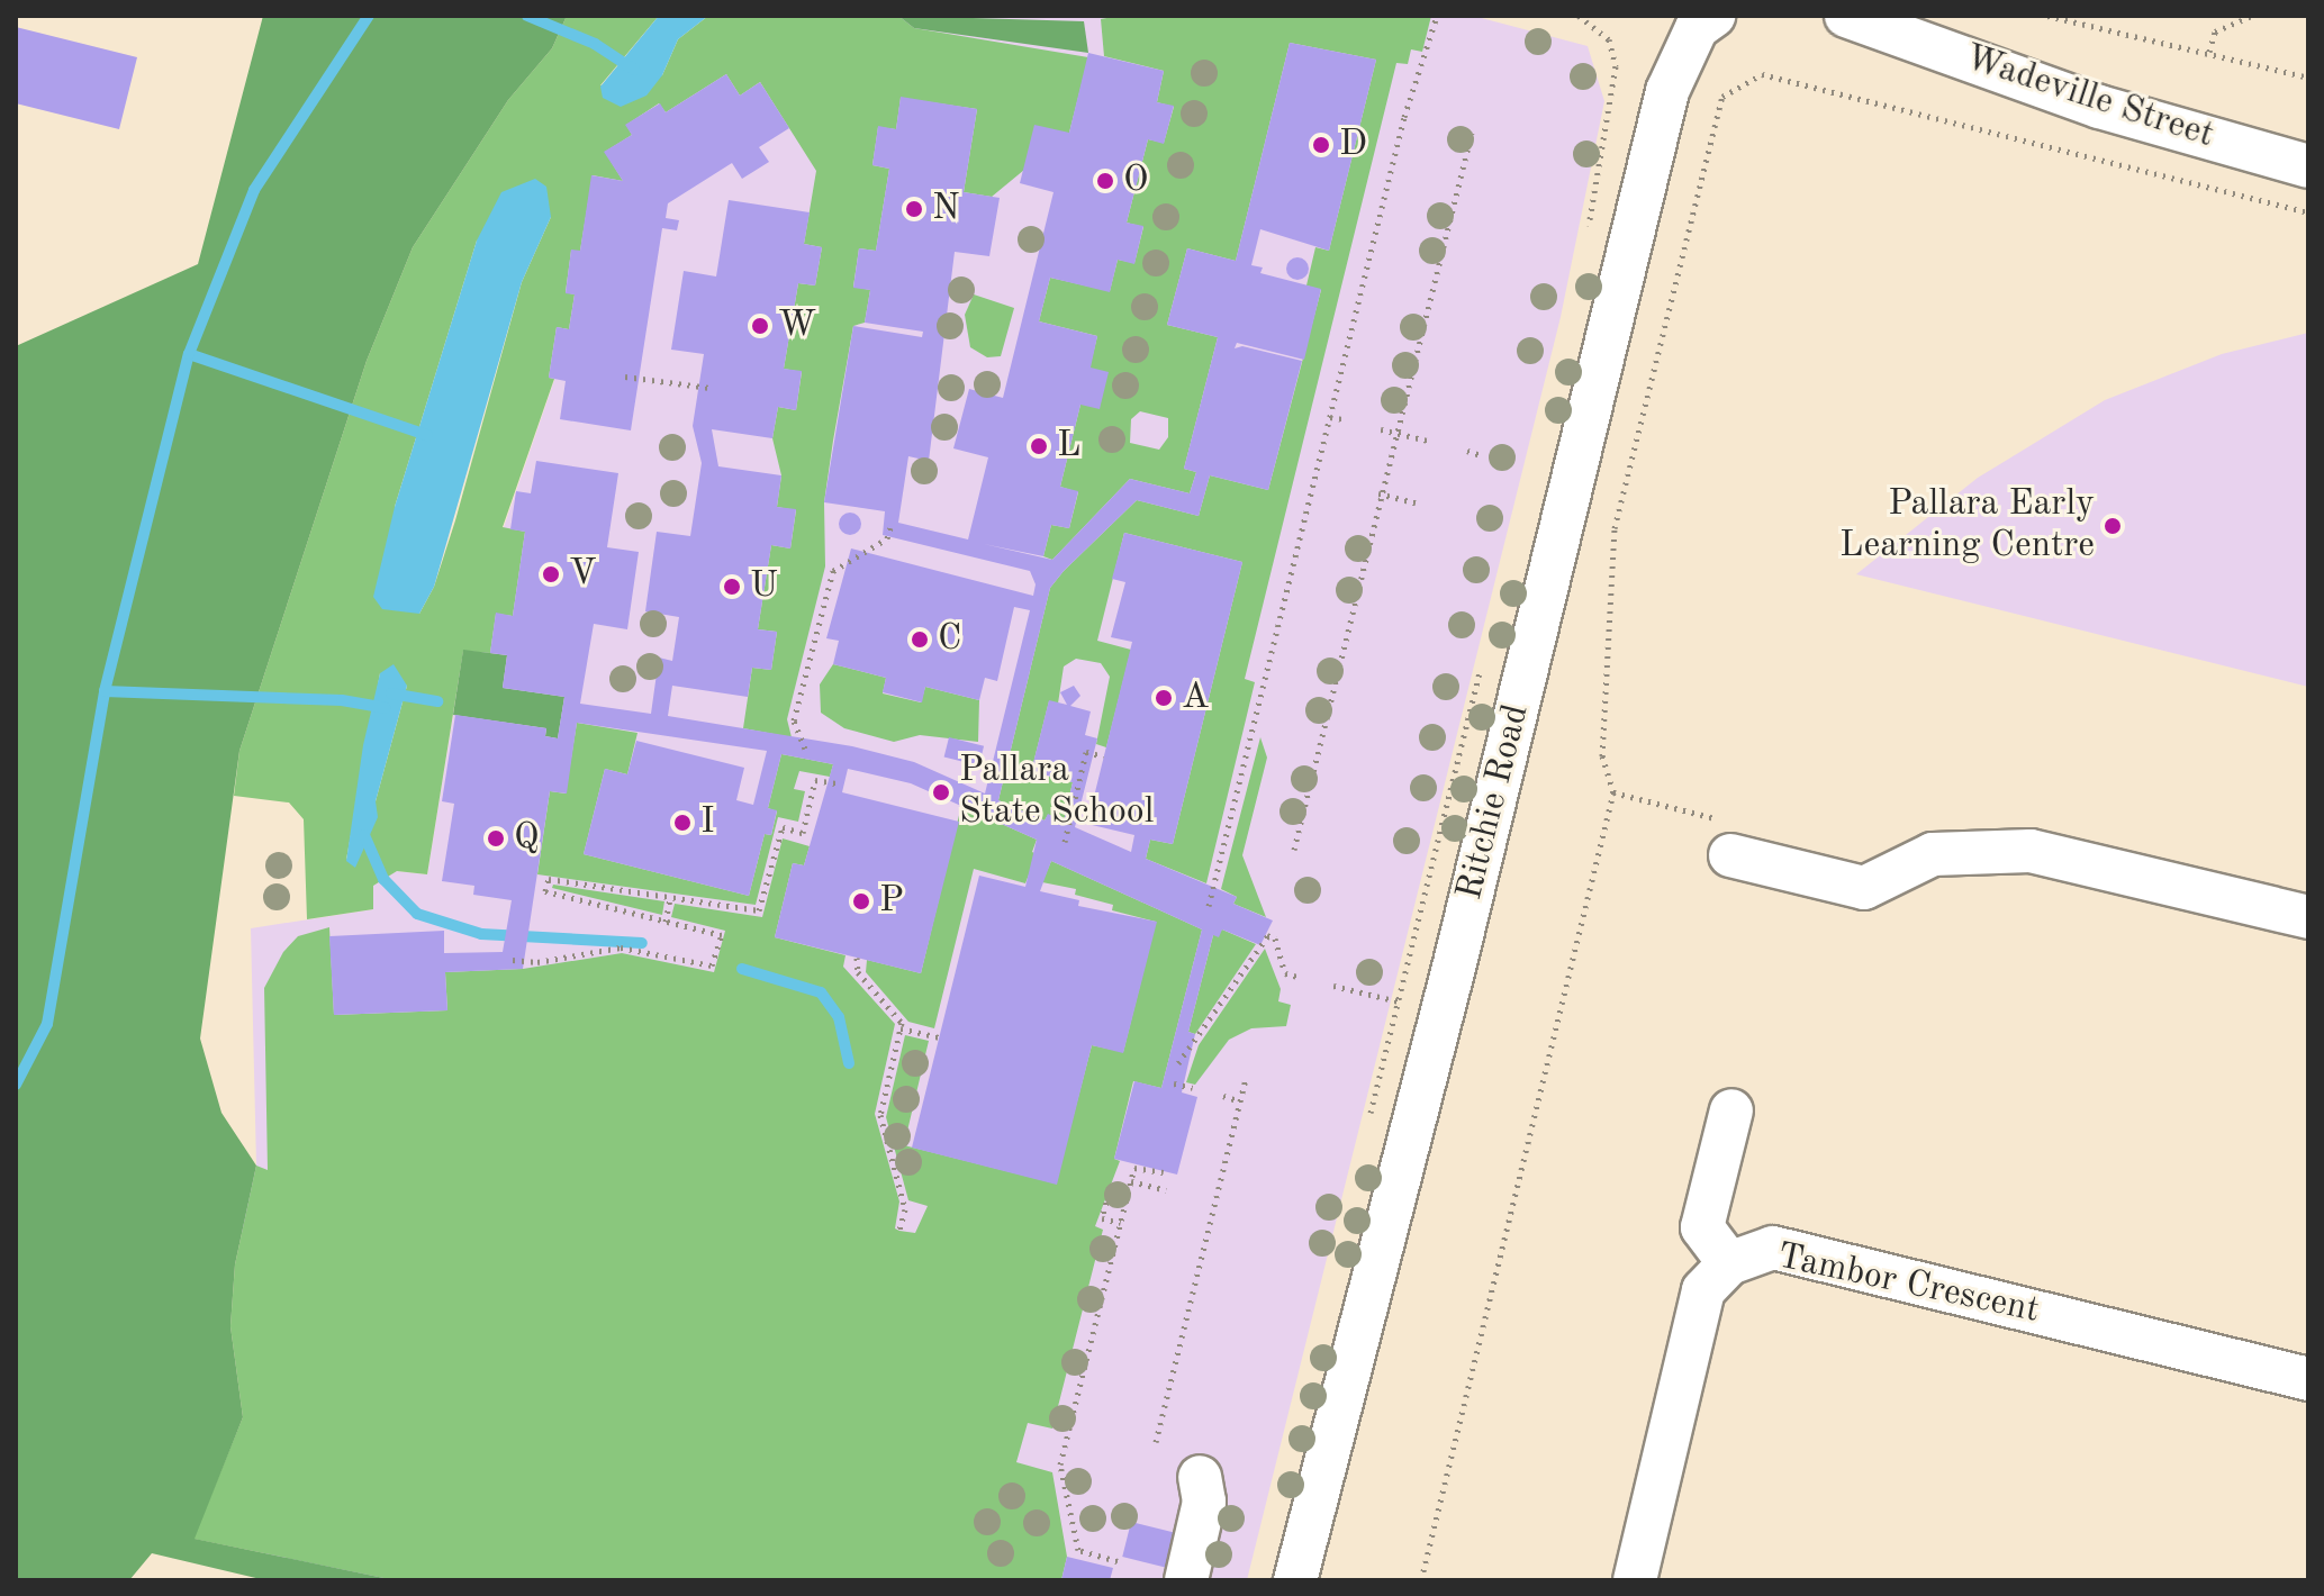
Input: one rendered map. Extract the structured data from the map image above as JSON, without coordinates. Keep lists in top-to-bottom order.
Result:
{
  "streets": {
    "street": ["Wadeville Street", "Ritchie Road", "Tambor Crescent"]
  },
  "places": [
    "D",
    "O",
    "N",
    "W",
    "L",
    "Pallara Early Learning Centre",
    "V",
    "U",
    "C",
    "A",
    "Pallara State School",
    "I",
    "Q",
    "P"
  ]
}
